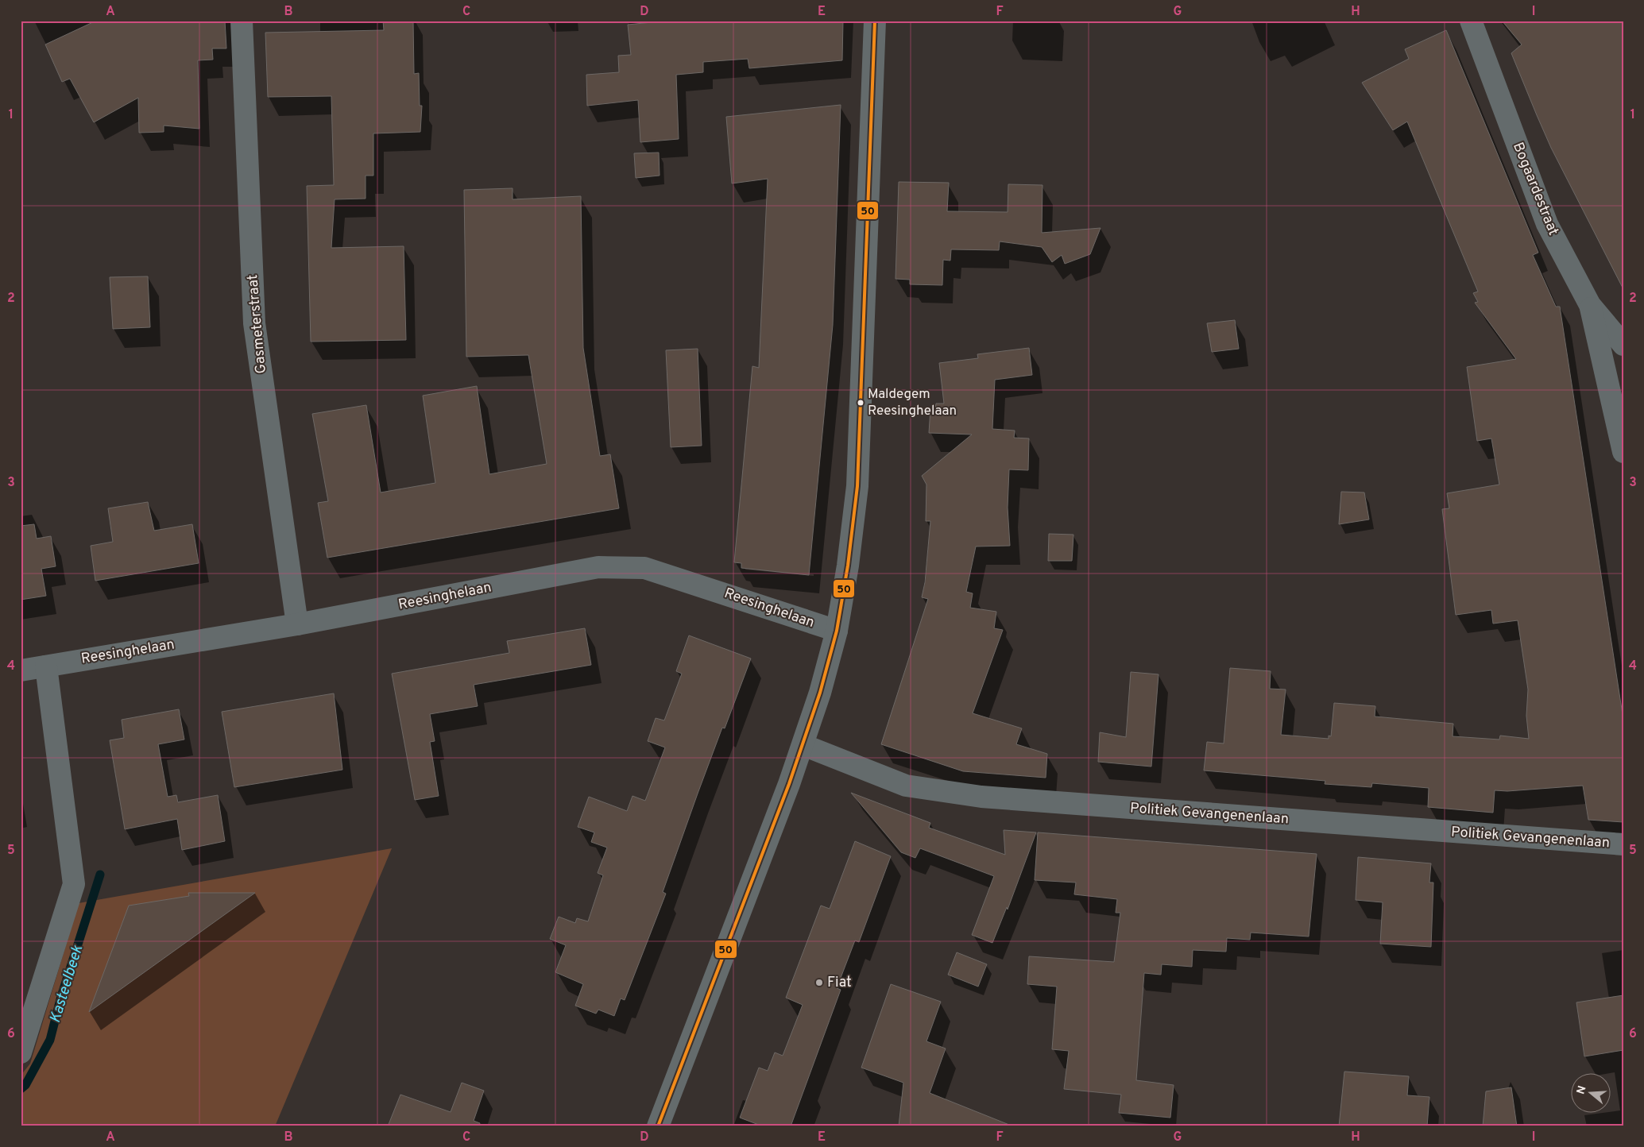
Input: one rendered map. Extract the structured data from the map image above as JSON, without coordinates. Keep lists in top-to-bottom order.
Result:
{
  "streets": {
    "street": [
      "Bogaardestraat",
      "Gasmeterstraat",
      "Reesinghelaan",
      "Politiek Gevangenenlaan"
    ]
  },
  "crossings": [
    ["Gasmeterstraat", "Reesinghelaan"]
  ],
  "water": ["Kasteelbeek"],
  "places": ["Maldegem Reesinghelaan", "Fiat"],
  "lines": ["transit line 50"],
  "north": "left",
  "grid": {
    "columns": [
      "A",
      "B",
      "C",
      "D",
      "E",
      "F",
      "G",
      "H",
      "I"
    ],
    "rows": [
      "1",
      "2",
      "3",
      "4",
      "5",
      "6"
    ]
  }
}
